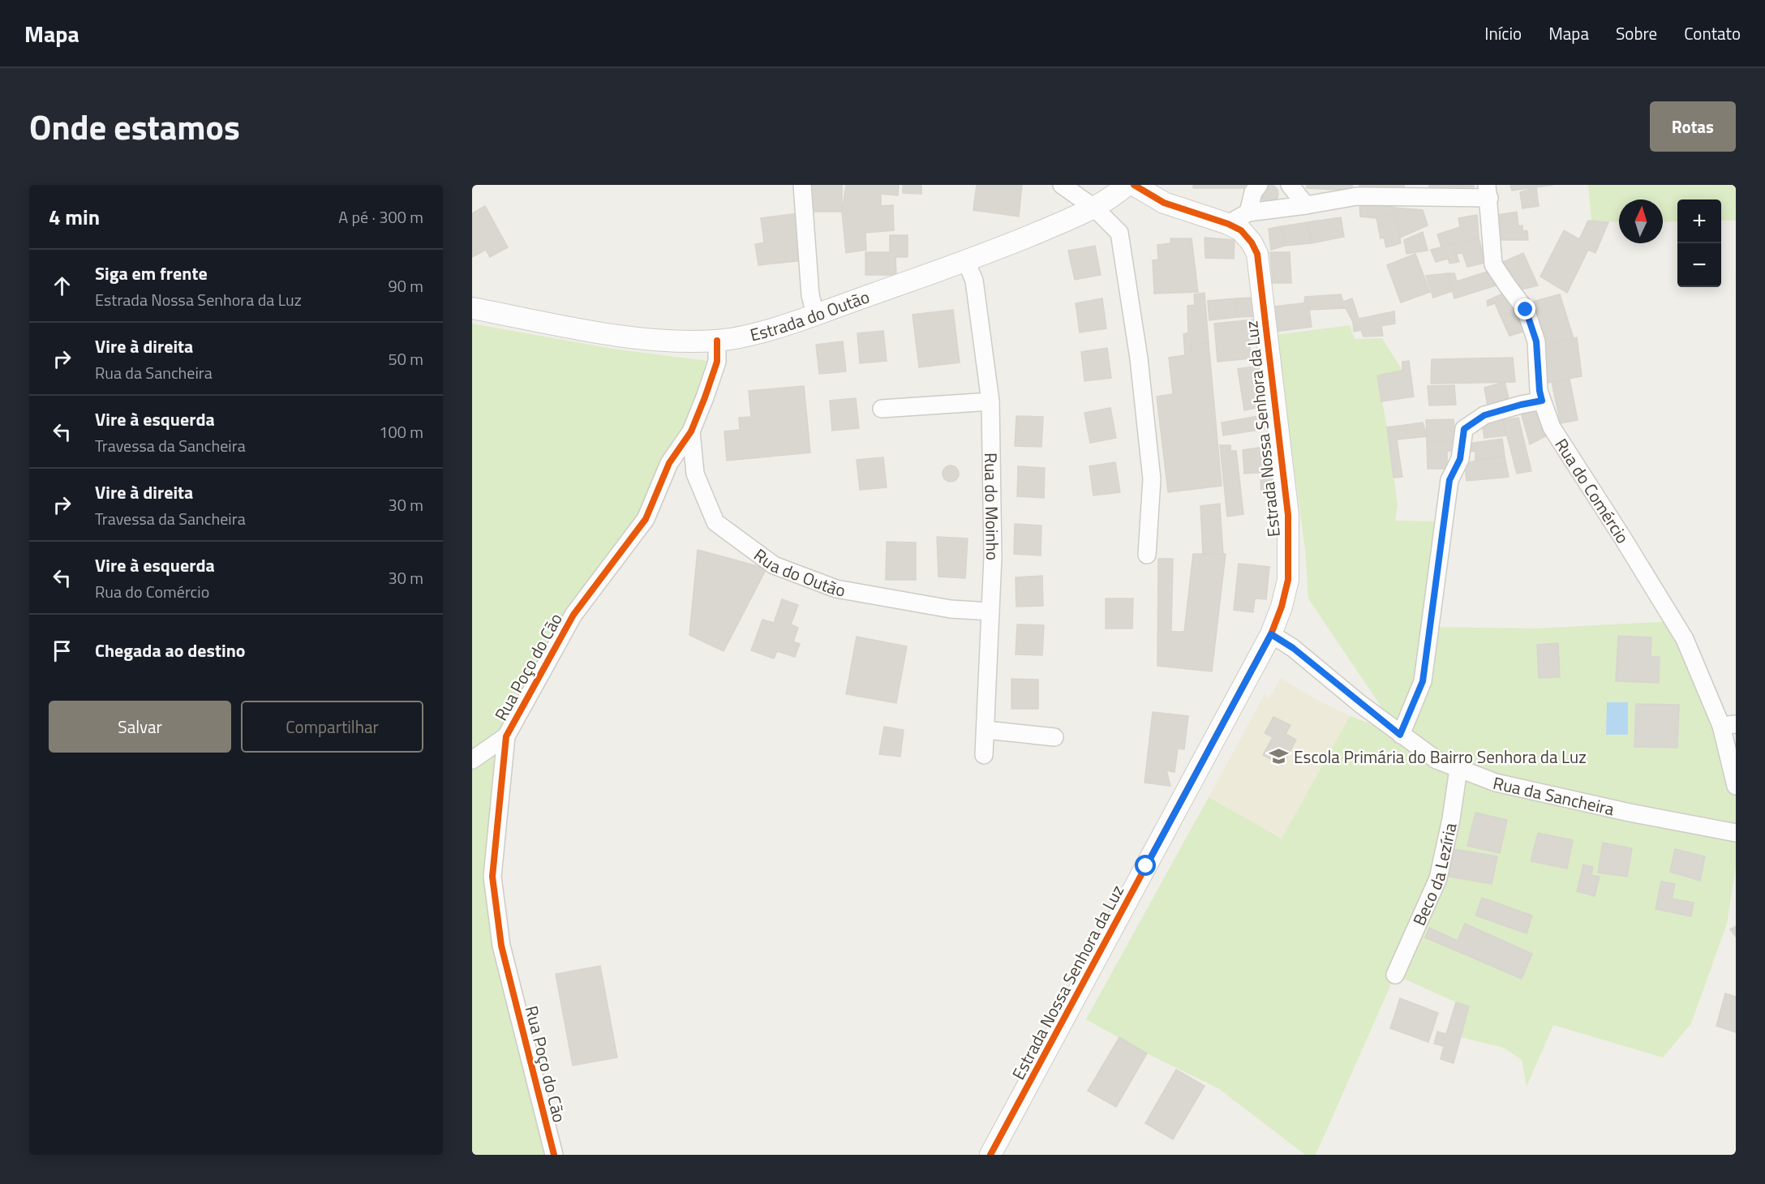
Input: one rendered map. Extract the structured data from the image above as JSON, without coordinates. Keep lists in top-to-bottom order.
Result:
{
  "streets": {
    "street": [
      "Estrada do Outão",
      "Estrada Nossa Senhora da Luz",
      "Rua do Comércio",
      "Rua do Moinho",
      "Rua do Outão",
      "Rua Poço do Cão",
      "Rua da Sancheira",
      "Beco da Lezíria"
    ]
  },
  "crossings": [
    ["Estrada do Outão", "Rua do Moinho"],
    ["Estrada do Outão", "Rua Poço do Cão"],
    ["Estrada Nossa Senhora da Luz", "Rua da Sancheira"],
    ["Rua do Moinho", "Rua do Outão"],
    ["Rua do Outão", "Rua Poço do Cão"],
    ["Rua da Sancheira", "Beco da Lezíria"]
  ],
  "places": {
    "school or university": ["Escola Primária do Bairro Senhora da Luz"]
  },
  "north": "top",
  "page": {
    "header": "Mapa",
    "nav": [
      "Início",
      "Mapa",
      "Sobre",
      "Contato"
    ],
    "title": "Onde estamos",
    "buttons": [
      "Rotas",
      ["Salvar", "Compartilhar"]
    ],
    "heading": ["4 min", "A pé · 300 m"],
    "map_buttons": ["+", "−"],
    "list": [
      ["Siga em frente", "Estrada Nossa Senhora da Luz", "90 m"],
      ["Vire à direita", "Rua da Sancheira", "50 m"],
      ["Vire à esquerda", "Travessa da Sancheira", "100 m"],
      ["Vire à direita", "Travessa da Sancheira", "30 m"],
      ["Vire à esquerda", "Rua do Comércio", "30 m"],
      "Chegada ao destino"
    ]
  }
}
